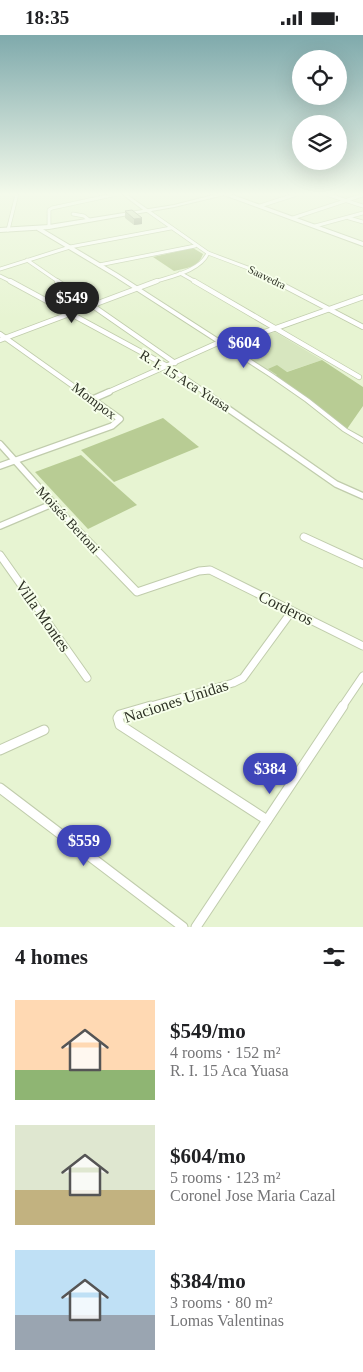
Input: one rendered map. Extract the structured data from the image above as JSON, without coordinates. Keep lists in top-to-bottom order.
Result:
{
  "streets": {
    "street": [
      "Saavedra",
      "R. I. 15 Aca Yuasa",
      "Mompox",
      "Moisés Bertoni",
      "Corderos",
      "Villa Montes",
      "Naciones Unidas"
    ]
  },
  "crossings": [
    ["Mompox", "Moisés Bertoni"],
    ["Moisés Bertoni", "Corderos"],
    ["Corderos", "Naciones Unidas"]
  ],
  "page": {
    "status": "18:35",
    "price": [
      "$549",
      "$604",
      "$384",
      "$559"
    ],
    "heading": "4 homes",
    "list": [
      {
        "name": "$549/mo",
        "note": "4 rooms · 152 m² · R. I. 15 Aca Yuasa"
      },
      {
        "name": "$604/mo",
        "note": "5 rooms · 123 m² · Coronel Jose Maria Cazal"
      },
      {
        "name": "$384/mo",
        "note": "3 rooms · 80 m² · Lomas Valentinas"
      }
    ]
  }
}
